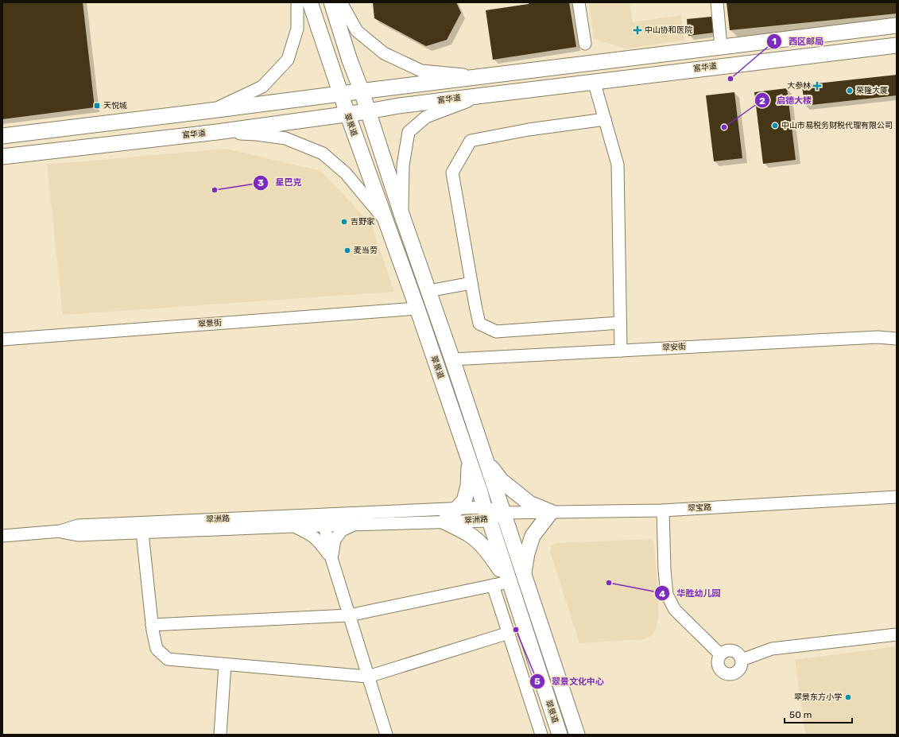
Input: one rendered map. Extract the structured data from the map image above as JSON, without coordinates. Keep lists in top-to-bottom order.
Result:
{
  "streets": {
    "main road": ["富华道", "翠景道"],
    "street": [
      "翠景街",
      "翠安街",
      "翠宝路",
      "翠洲路"
    ]
  },
  "crossings": [
    ["富华道", "翠景道"],
    ["翠景道", "翠景街"],
    ["翠景道", "翠安街"],
    ["翠景道", "翠宝路"],
    ["翠景道", "翠洲路"],
    ["翠宝路", "翠洲路"]
  ],
  "places": {
    "health": ["中山协和医院", "大参林"],
    "other": [
      "西区邮局",
      "荣隆大厦",
      "中山市易税务财税代理有限公司",
      "启德大楼",
      "星巴克",
      "吉野家",
      "麦当劳",
      "华胜幼儿园",
      "翠景文化中心",
      "翠景东方小学"
    ],
    "transit": ["天悦城"]
  },
  "scale_bar": "50 m"
}
